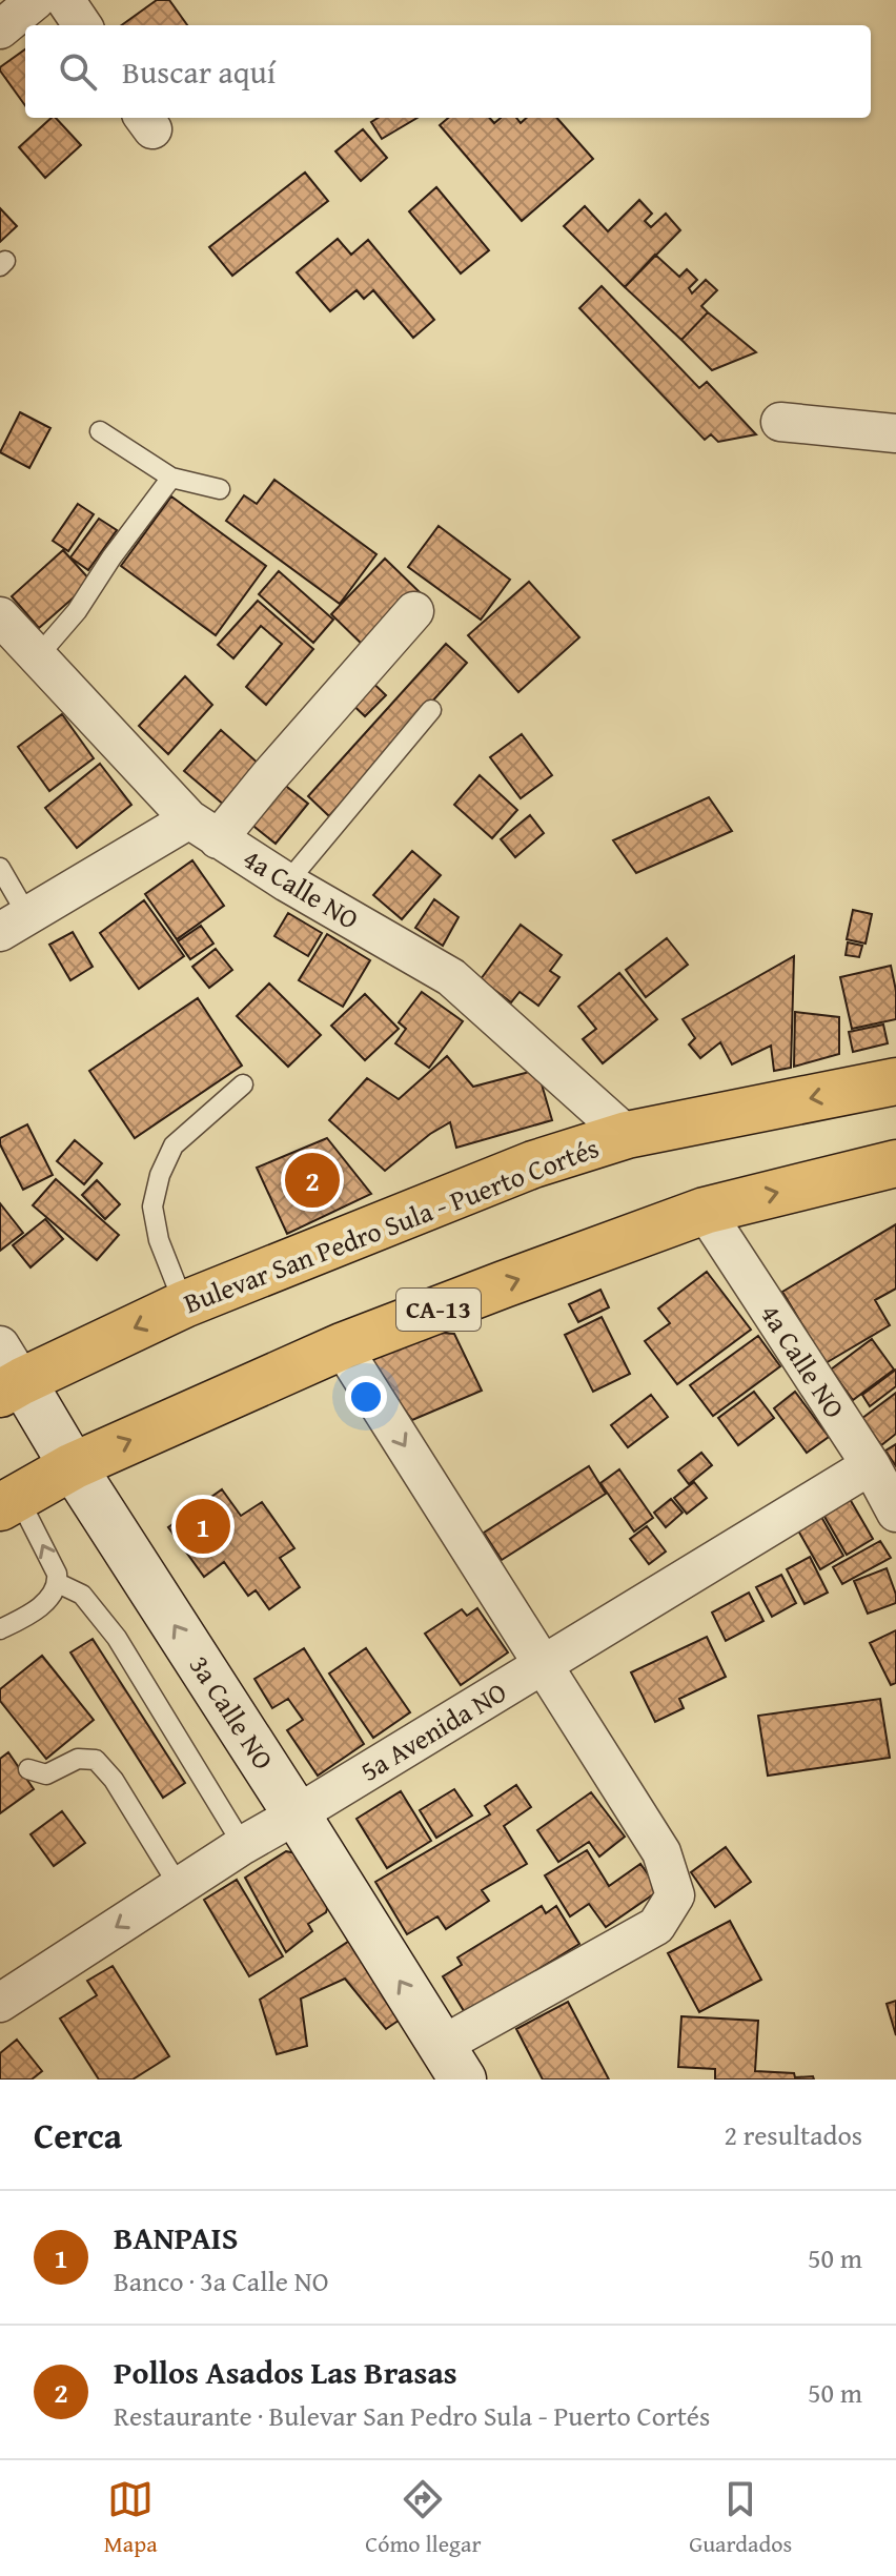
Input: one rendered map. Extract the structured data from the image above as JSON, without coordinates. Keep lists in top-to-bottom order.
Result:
{
  "streets": {
    "highway": ["Bulevar San Pedro Sula - Puerto Cortés", "CA-13"],
    "main road": ["3a Calle NO"],
    "street": ["4a Calle NO", "5a Avenida NO"]
  },
  "crossings": [
    ["4a Calle NO", "Bulevar San Pedro Sula - Puerto Cortés"],
    ["4a Calle NO", "CA-13"],
    ["4a Calle NO", "5a Avenida NO"],
    ["Bulevar San Pedro Sula - Puerto Cortés", "3a Calle NO"],
    ["CA-13", "3a Calle NO"],
    ["3a Calle NO", "5a Avenida NO"]
  ],
  "one_way": ["3a Calle NO"],
  "page": {
    "search": "Buscar aquí",
    "pins": ["2", "1"],
    "heading": ["Cerca", "2 resultados"],
    "list": [
      {
        "mark": "1",
        "name": "BANPAIS",
        "note": "Banco · 3a Calle NO",
        "value": "50 m"
      },
      {
        "mark": "2",
        "name": "Pollos Asados Las Brasas",
        "note": "Restaurante · Bulevar San Pedro Sula - Puerto Cortés",
        "value": "50 m"
      }
    ],
    "nav": ["Mapa", "Cómo llegar", "Guardados"]
  }
}
